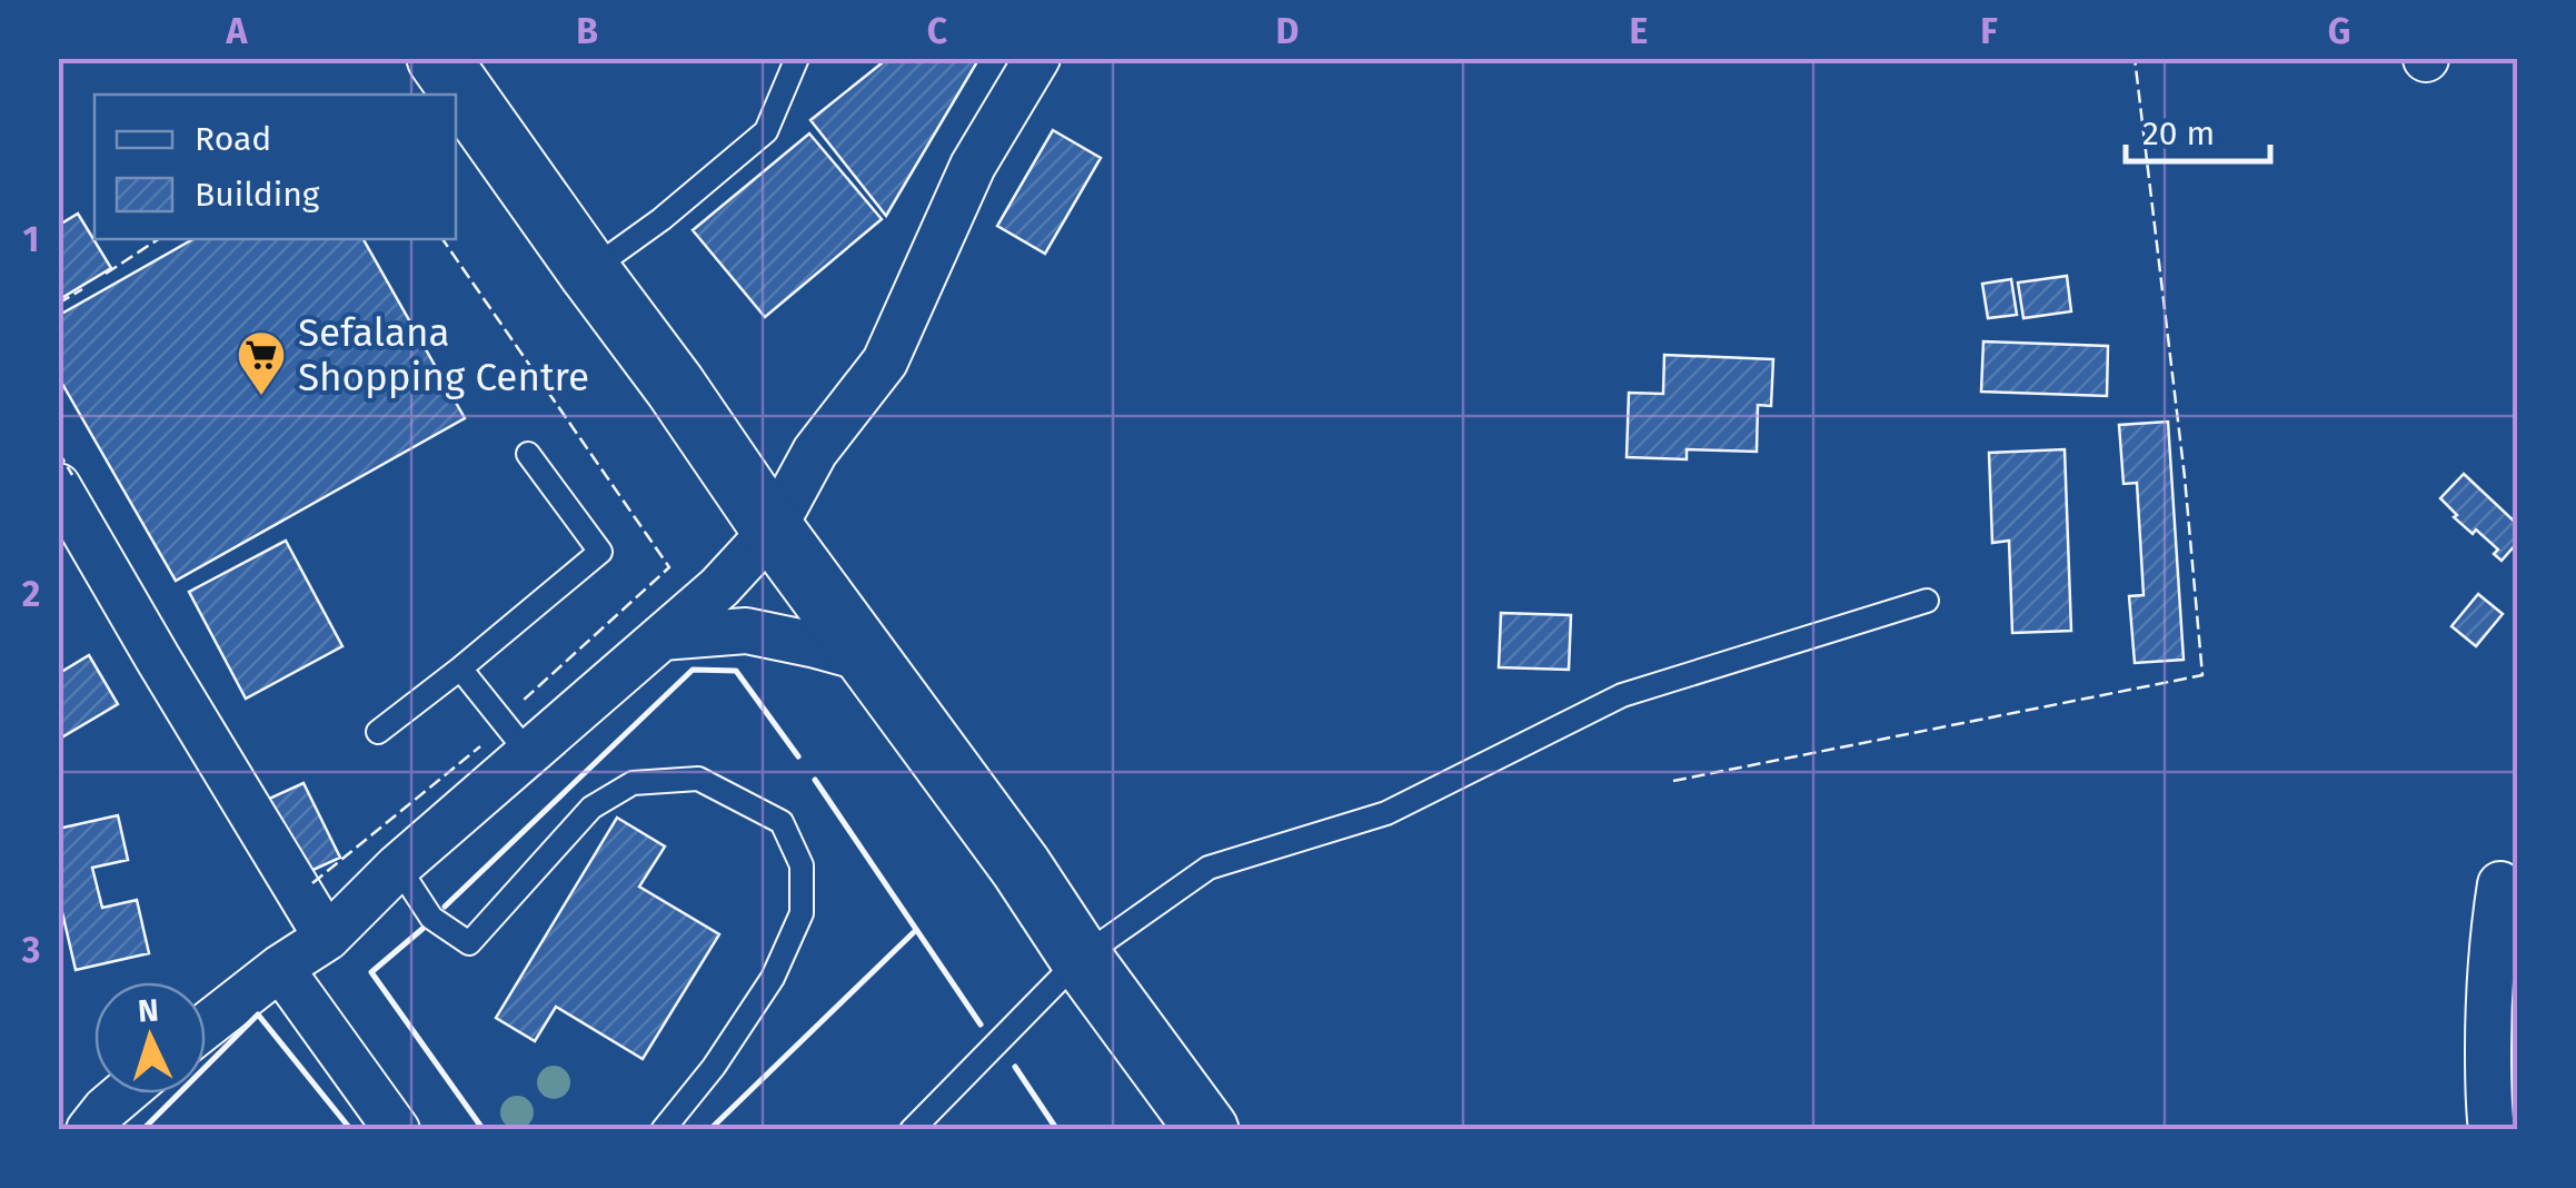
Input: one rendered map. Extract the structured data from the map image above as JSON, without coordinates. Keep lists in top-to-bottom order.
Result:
{
  "places": {
    "supermarket": ["Sefalana Shopping Centre"]
  },
  "legend": ["Road", "Building"],
  "scale_bar": "20 m",
  "north": "top",
  "grid": {
    "columns": [
      "A",
      "B",
      "C",
      "D",
      "E",
      "F",
      "G"
    ],
    "rows": ["1", "2", "3"]
  }
}
